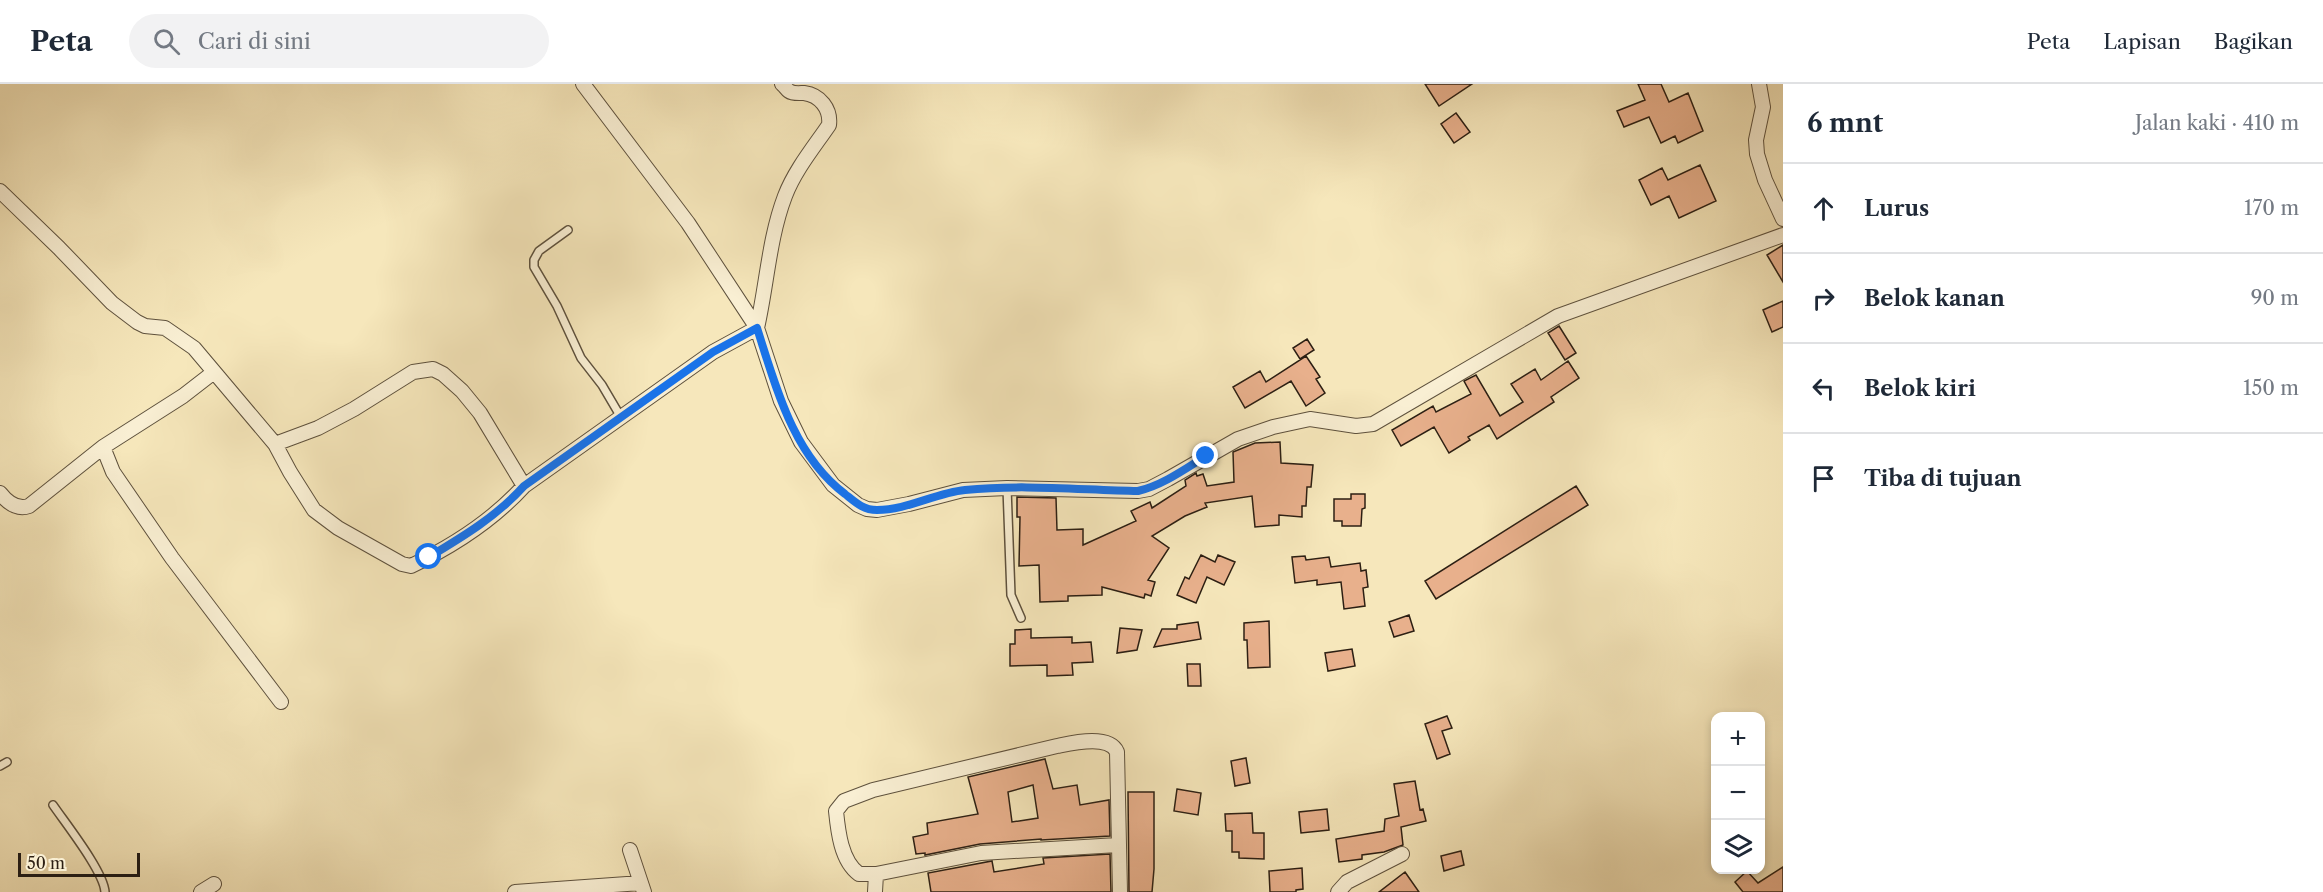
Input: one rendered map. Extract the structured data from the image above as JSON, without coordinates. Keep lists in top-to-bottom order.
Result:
{
  "scale_bar": "50 m",
  "page": {
    "header": "Peta",
    "search": "Cari di sini",
    "nav": ["Peta", "Lapisan", "Bagikan"],
    "heading": ["6 mnt", "Jalan kaki · 410 m"],
    "list": [
      ["Lurus", "170 m"],
      ["Belok kanan", "90 m"],
      ["Belok kiri", "150 m"],
      "Tiba di tujuan"
    ],
    "map_buttons": ["+", "−"],
    "scale": "50 m"
  }
}
